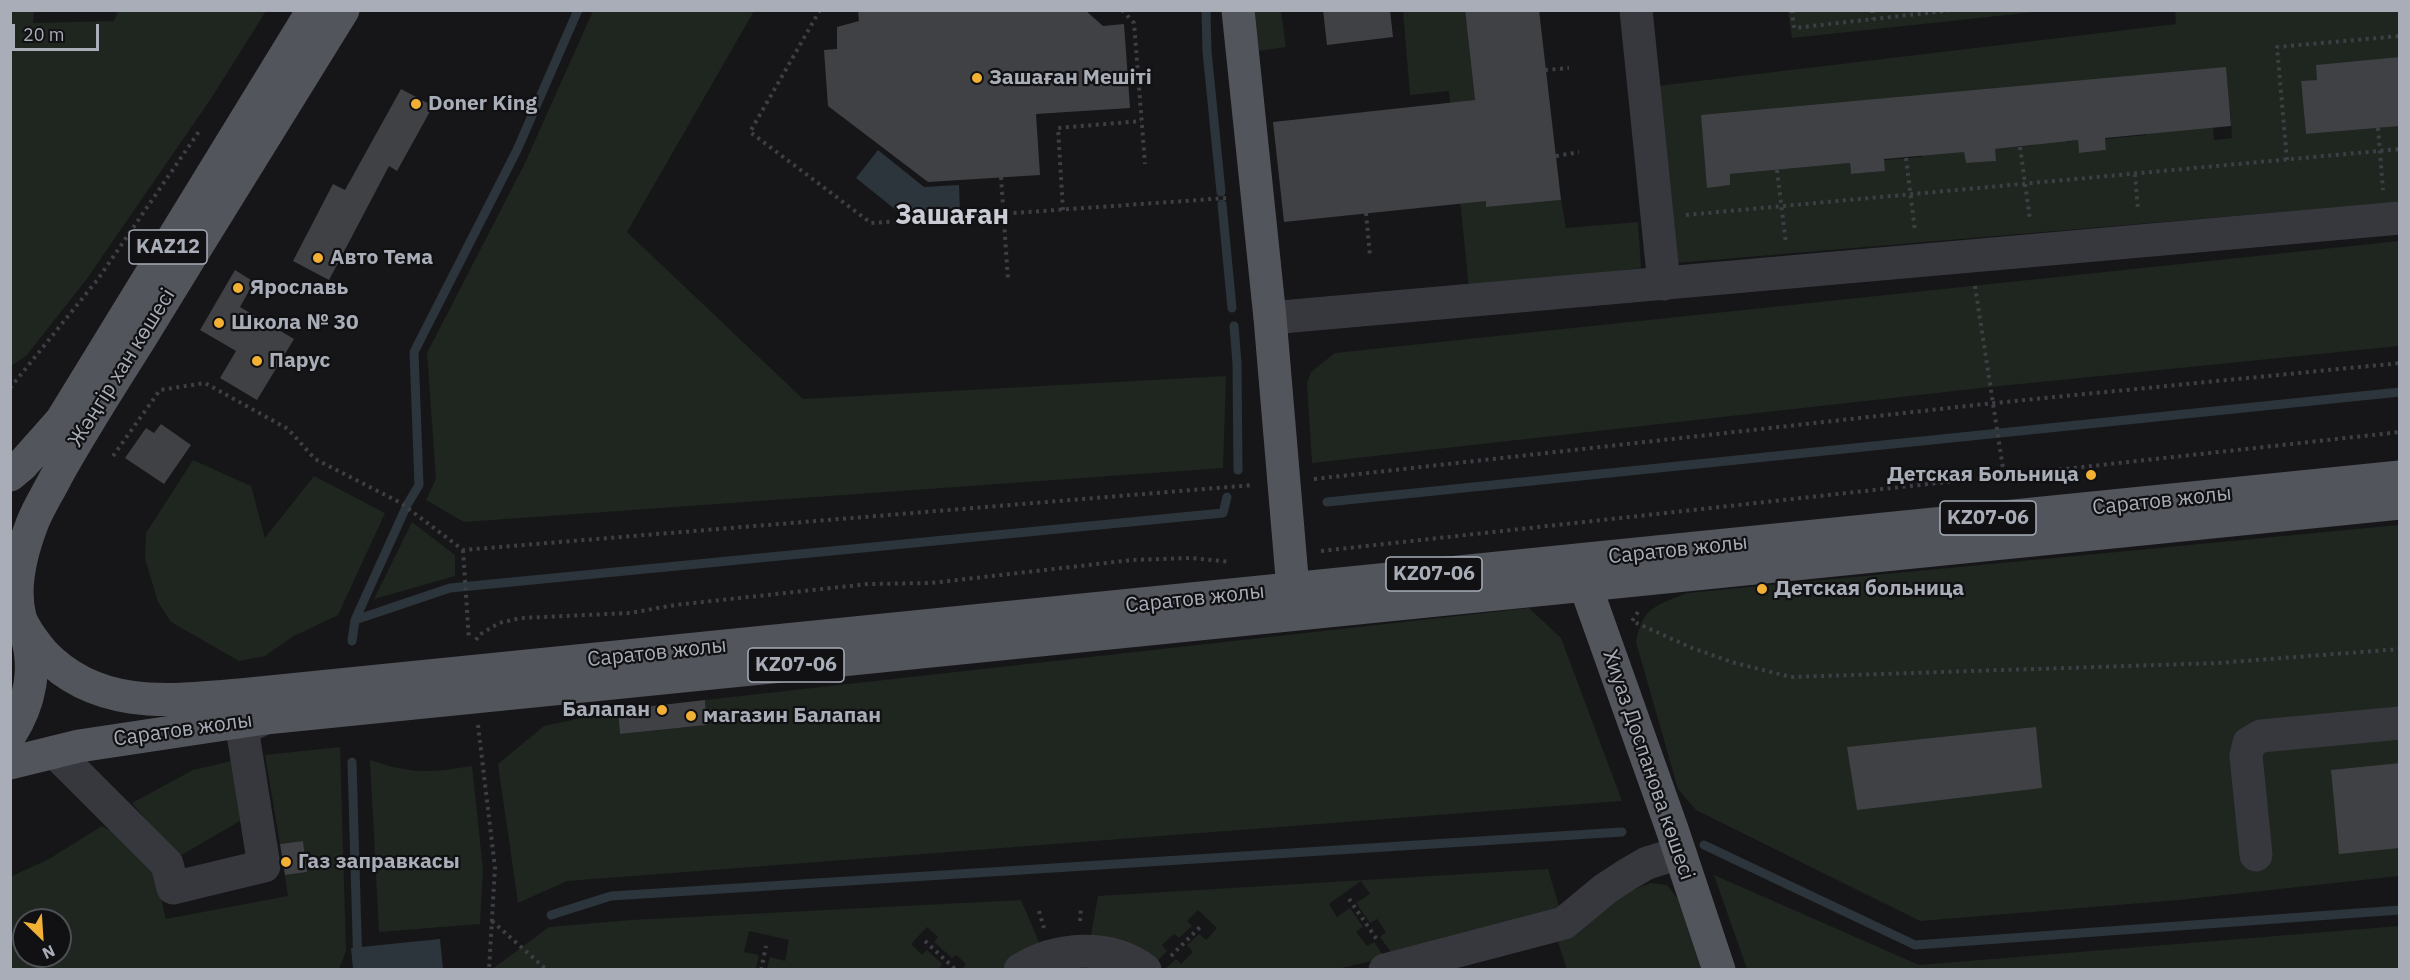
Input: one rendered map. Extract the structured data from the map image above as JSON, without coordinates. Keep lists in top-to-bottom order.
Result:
{
  "streets": {
    "main road": [
      "KAZ12",
      "Жәңгір хан көшесі",
      "Саратов жолы",
      "KZ07-06",
      "Хиуаз Доспанова көшесі"
    ]
  },
  "crossings": [
    ["Жәңгір хан көшесі", "Саратов жолы"],
    ["Саратов жолы", "Хиуаз Доспанова көшесі"]
  ],
  "districts": ["Зашаған"],
  "places": [
    "Зашаған Мешіті",
    "Doner King",
    "Авто Тема",
    "Ярославь",
    "Школа № 30",
    "Парус",
    "Детская Больница",
    "Детская больница",
    "Балапан",
    "магазин Балапан",
    "Газ заправкасы"
  ],
  "scale_bar": "20 m",
  "north": "bottom right"
}
